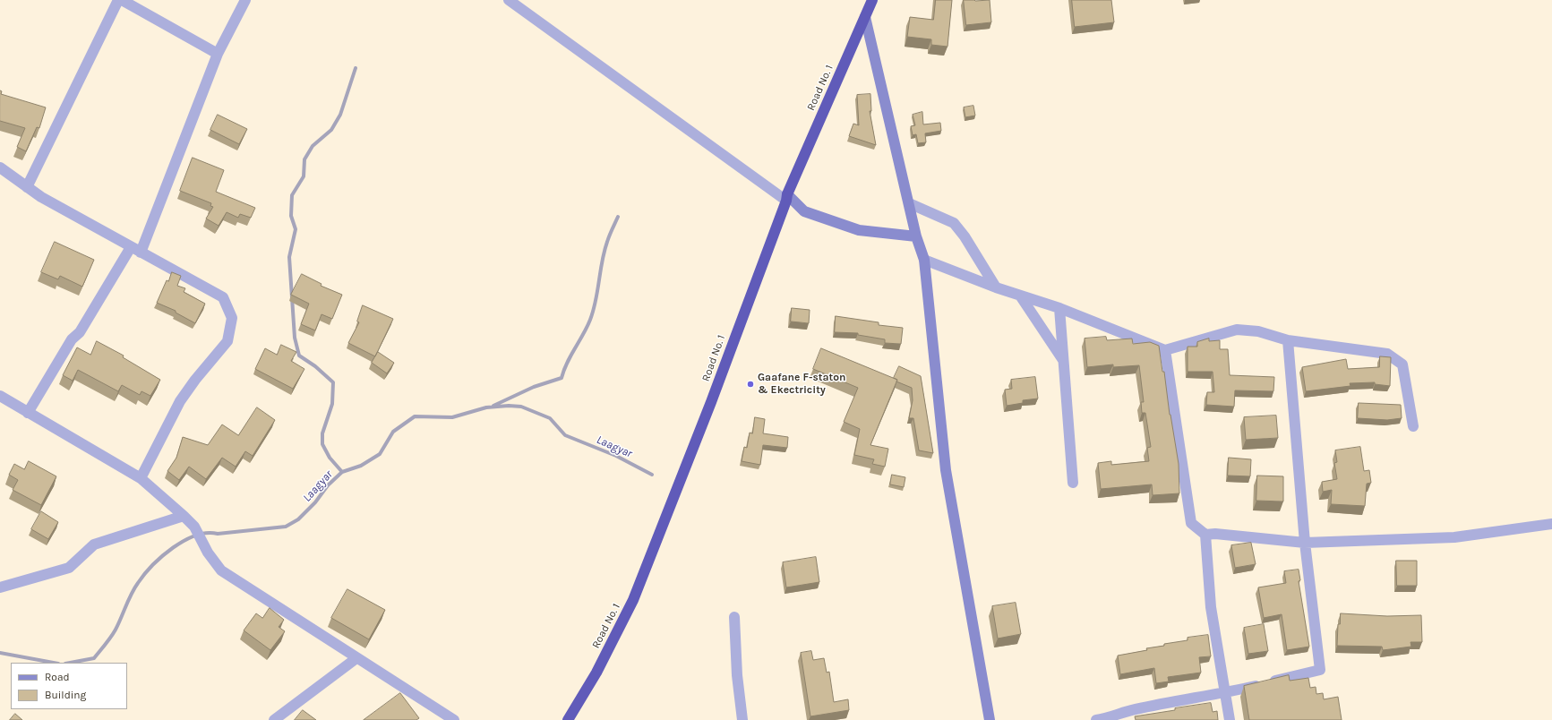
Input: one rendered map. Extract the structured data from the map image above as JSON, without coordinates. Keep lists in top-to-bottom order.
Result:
{
  "streets": {
    "highway": ["Road No. 1"]
  },
  "water": ["Laagyar"],
  "places": ["Gaafane F-staton & Ekectricity"],
  "legend": ["Road", "Building"]
}
